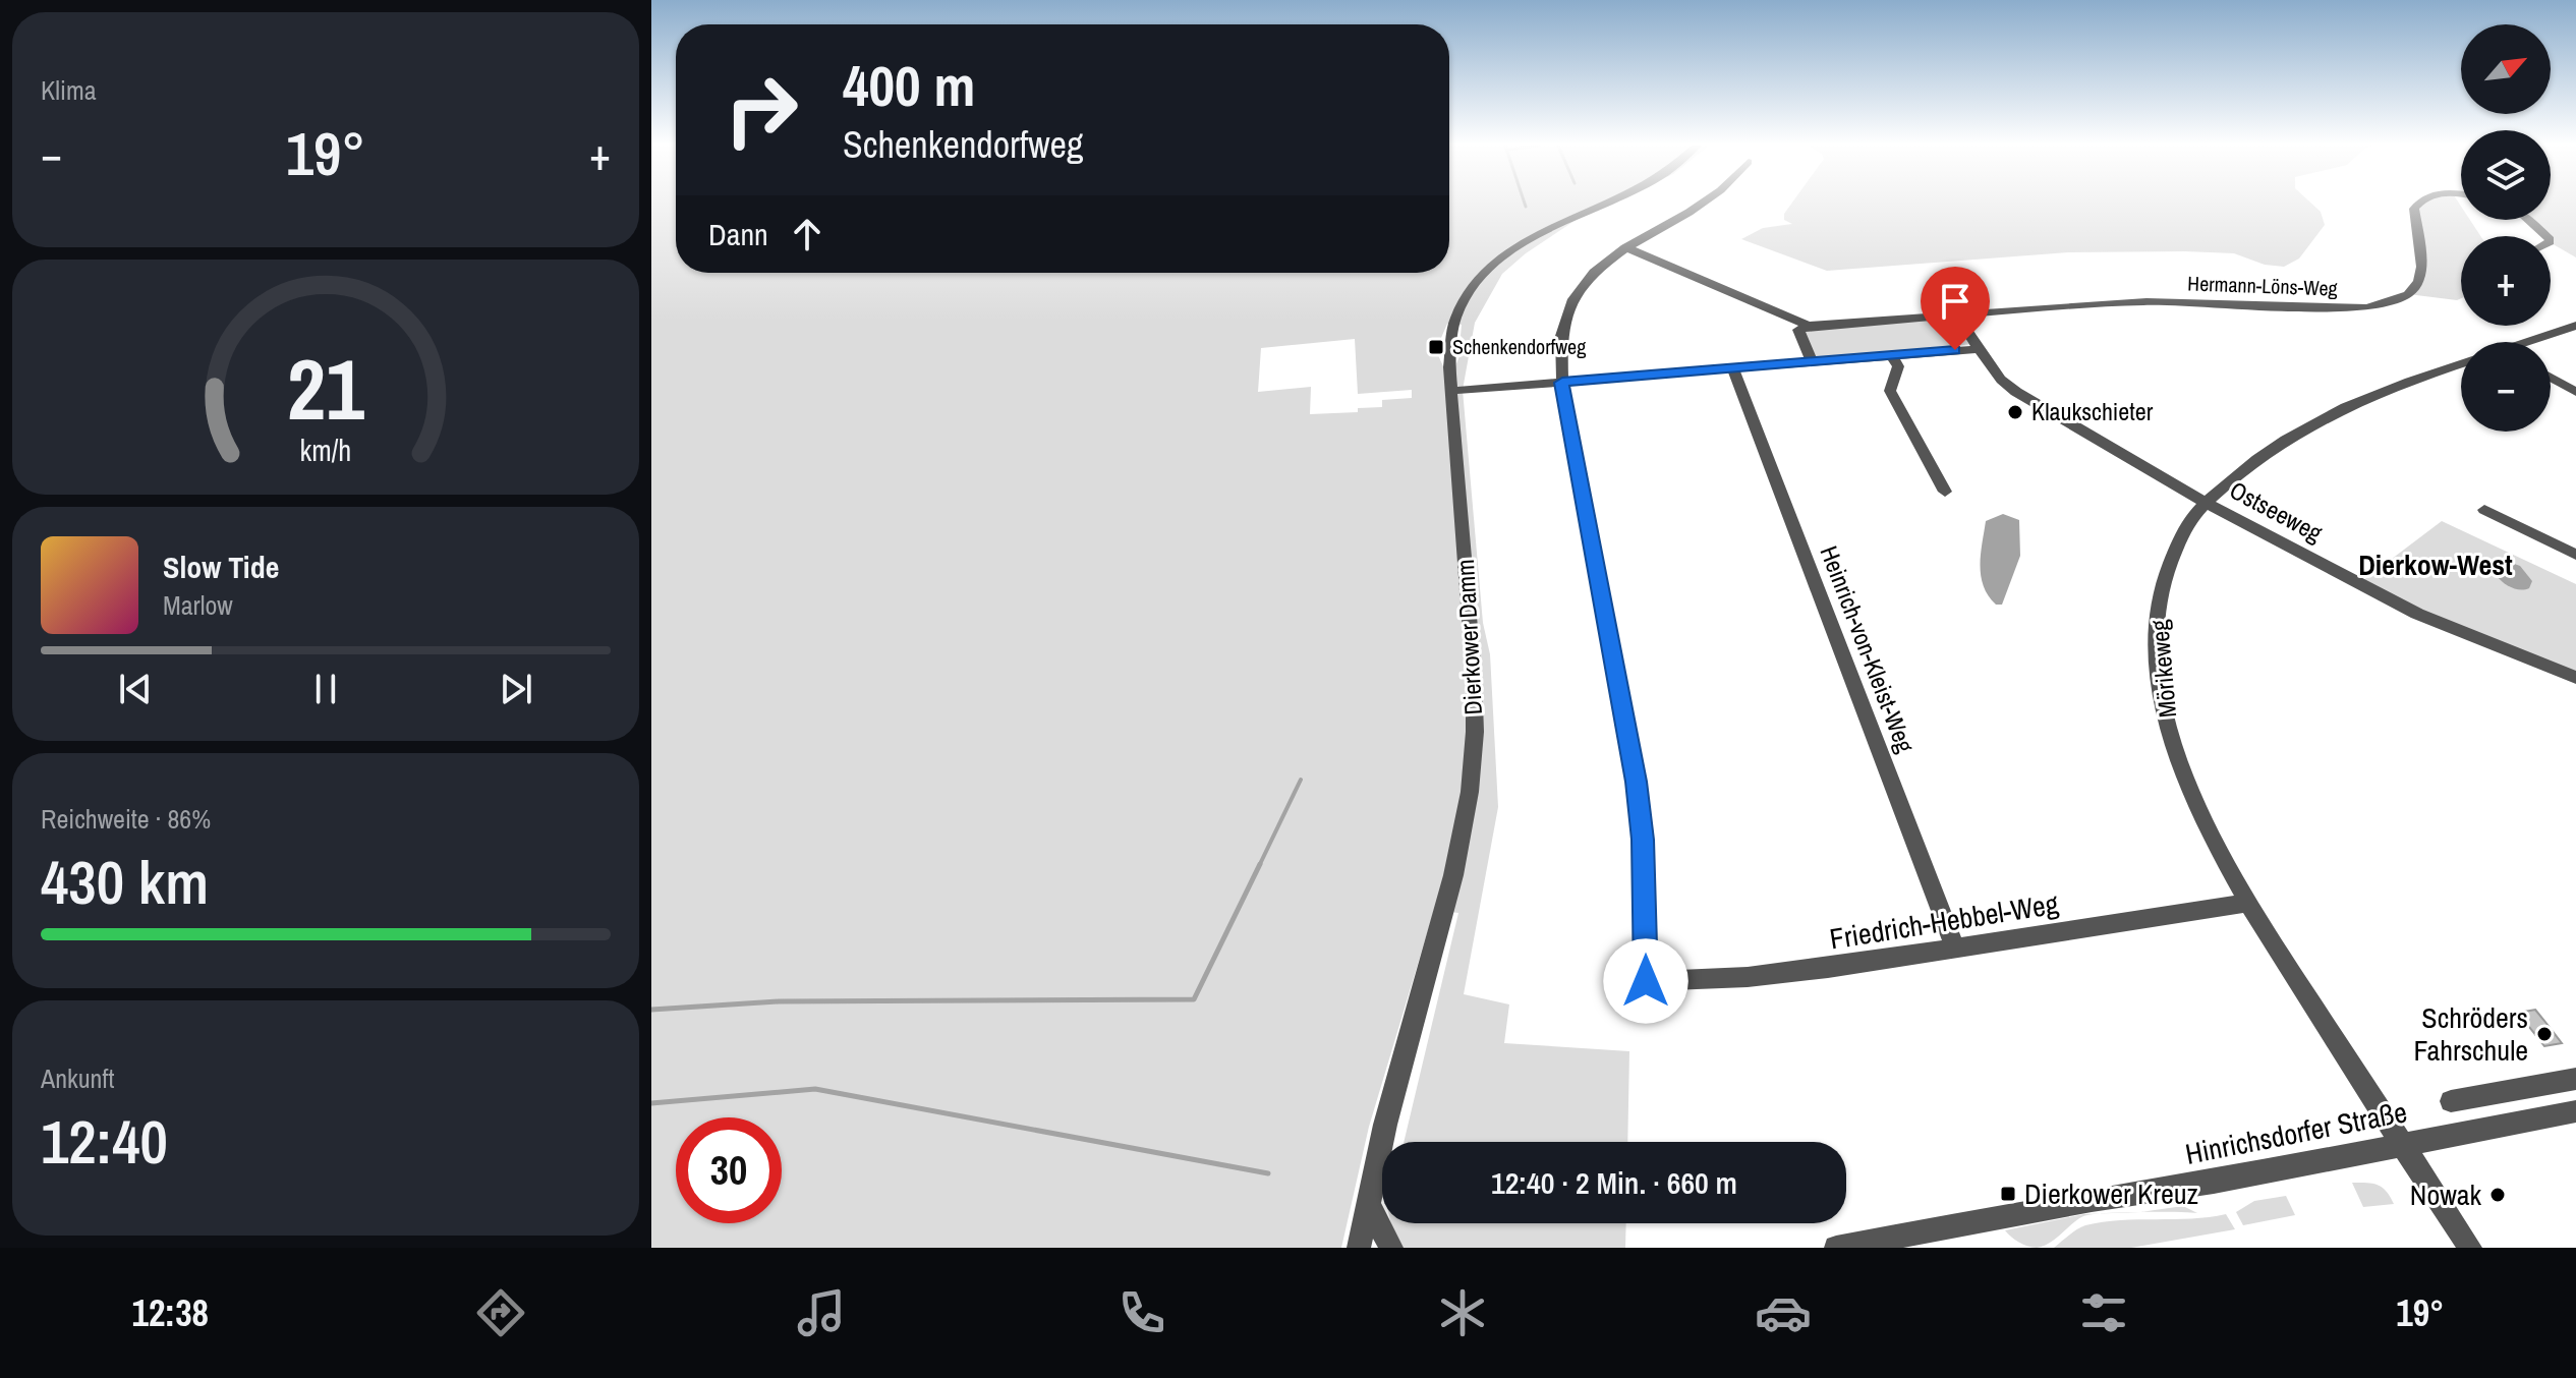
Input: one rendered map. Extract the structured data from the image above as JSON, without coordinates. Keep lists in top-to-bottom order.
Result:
{
  "streets": {
    "street": [
      "Hermann-Löns-Weg",
      "Ostseeweg",
      "Dierkower Damm",
      "Heinrich-von-Kleist-Weg",
      "Mörikeweg",
      "Friedrich-Hebbel-Weg",
      "Hinrichsdorfer Straße"
    ]
  },
  "crossings": [
    ["Hermann-Löns-Weg", "Ostseeweg"],
    ["Ostseeweg", "Mörikeweg"],
    ["Heinrich-von-Kleist-Weg", "Friedrich-Hebbel-Weg"],
    ["Mörikeweg", "Friedrich-Hebbel-Weg"],
    ["Mörikeweg", "Hinrichsdorfer Straße"]
  ],
  "districts": ["Dierkow-West"],
  "places": {
    "transit": ["Schenkendorfweg", "Dierkower Kreuz"],
    "other": ["Klaukschieter", "Schröders Fahrschule", "Nowak"]
  },
  "north": "top right",
  "page": {
    "tile": [
      "Klima",
      ["Reichweite · 86%", "430 km"],
      ["Ankunft", "12:40"]
    ],
    "map_buttons": ["+", "−"],
    "turn": ["400 m", "Schenkendorfweg"],
    "heat": ["−", "19°", "+"],
    "then": "Dann",
    "song": ["Slow Tide", "Marlow"],
    "limit": "30",
    "trip": "12:40 · 2 Min. · 660 m",
    "tabs": ["12:38", "19°"],
    "gauge": ["21", "km/h"]
  }
}
